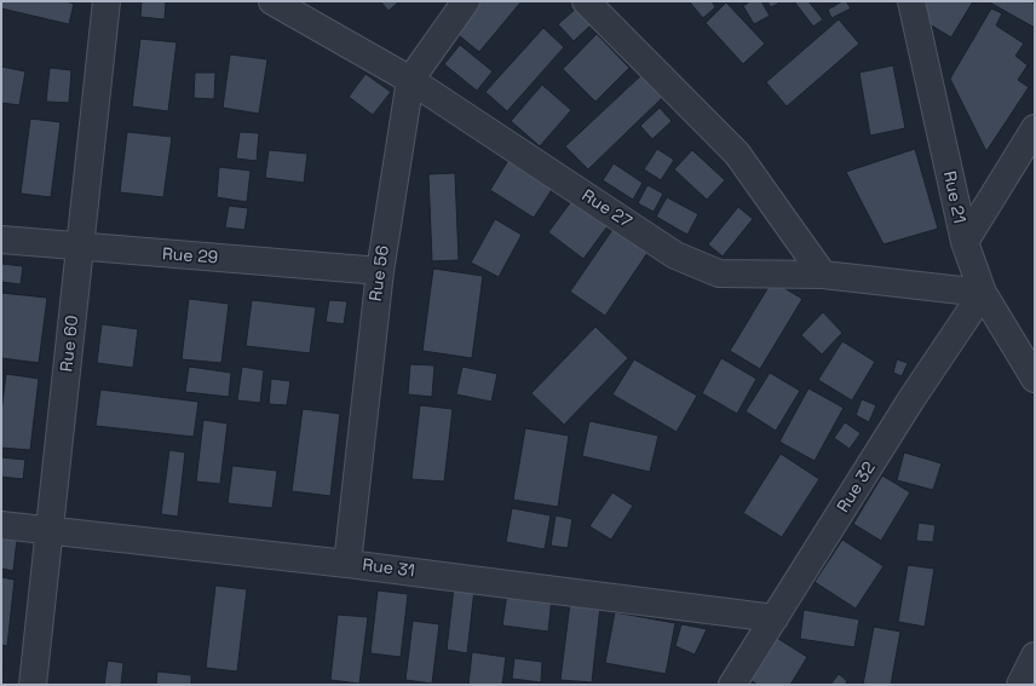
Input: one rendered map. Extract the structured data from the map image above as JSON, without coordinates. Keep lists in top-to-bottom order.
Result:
{
  "streets": {
    "street": [
      "Rue 21",
      "Rue 27",
      "Rue 29",
      "Rue 56",
      "Rue 60",
      "Rue 32",
      "Rue 31"
    ]
  },
  "crossings": [
    ["Rue 21", "Rue 27"],
    ["Rue 21", "Rue 32"],
    ["Rue 27", "Rue 56"],
    ["Rue 27", "Rue 32"],
    ["Rue 29", "Rue 56"],
    ["Rue 29", "Rue 60"],
    ["Rue 56", "Rue 31"],
    ["Rue 60", "Rue 31"],
    ["Rue 32", "Rue 31"]
  ]
}
